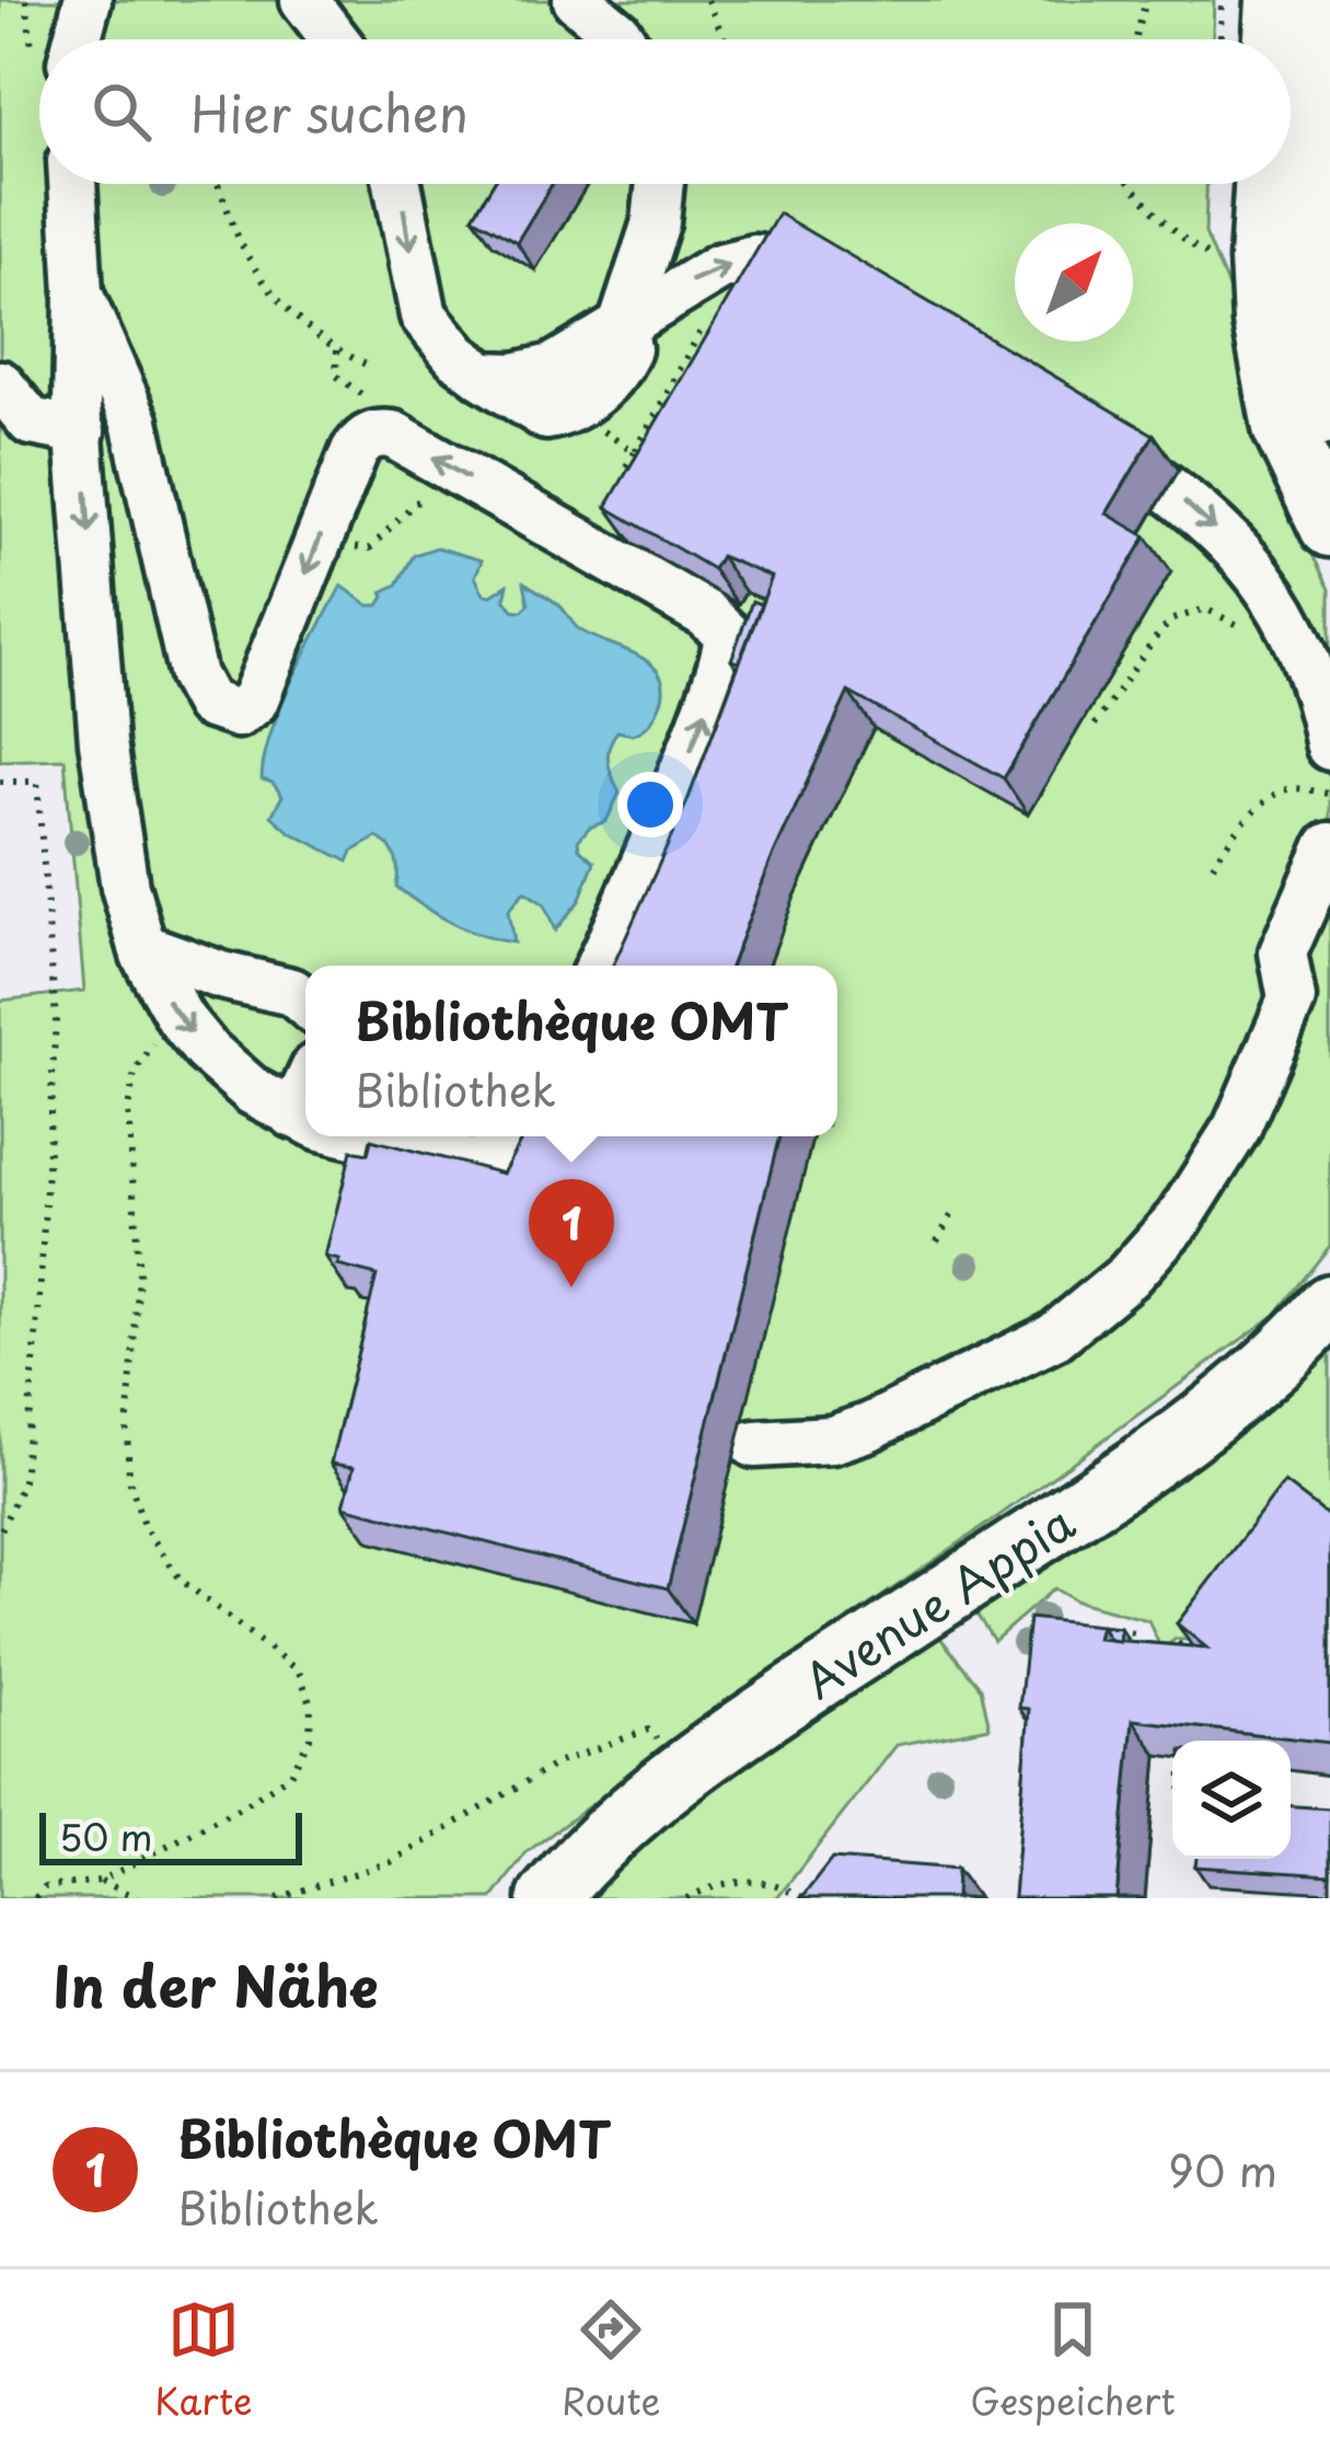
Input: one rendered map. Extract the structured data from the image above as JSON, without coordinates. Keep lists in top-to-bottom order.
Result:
{
  "streets": {
    "main road": ["Avenue Appia"]
  },
  "scale_bar": "50 m",
  "north": "top right",
  "page": {
    "search": "Hier suchen",
    "popup": ["Bibliothèque OMT", "Bibliothek"],
    "pins": "1",
    "scale": "50 m",
    "heading": "In der Nähe",
    "list": [
      {
        "mark": "1",
        "name": "Bibliothèque OMT",
        "note": "Bibliothek",
        "value": "90 m"
      }
    ],
    "nav": ["Karte", "Route", "Gespeichert"]
  }
}
